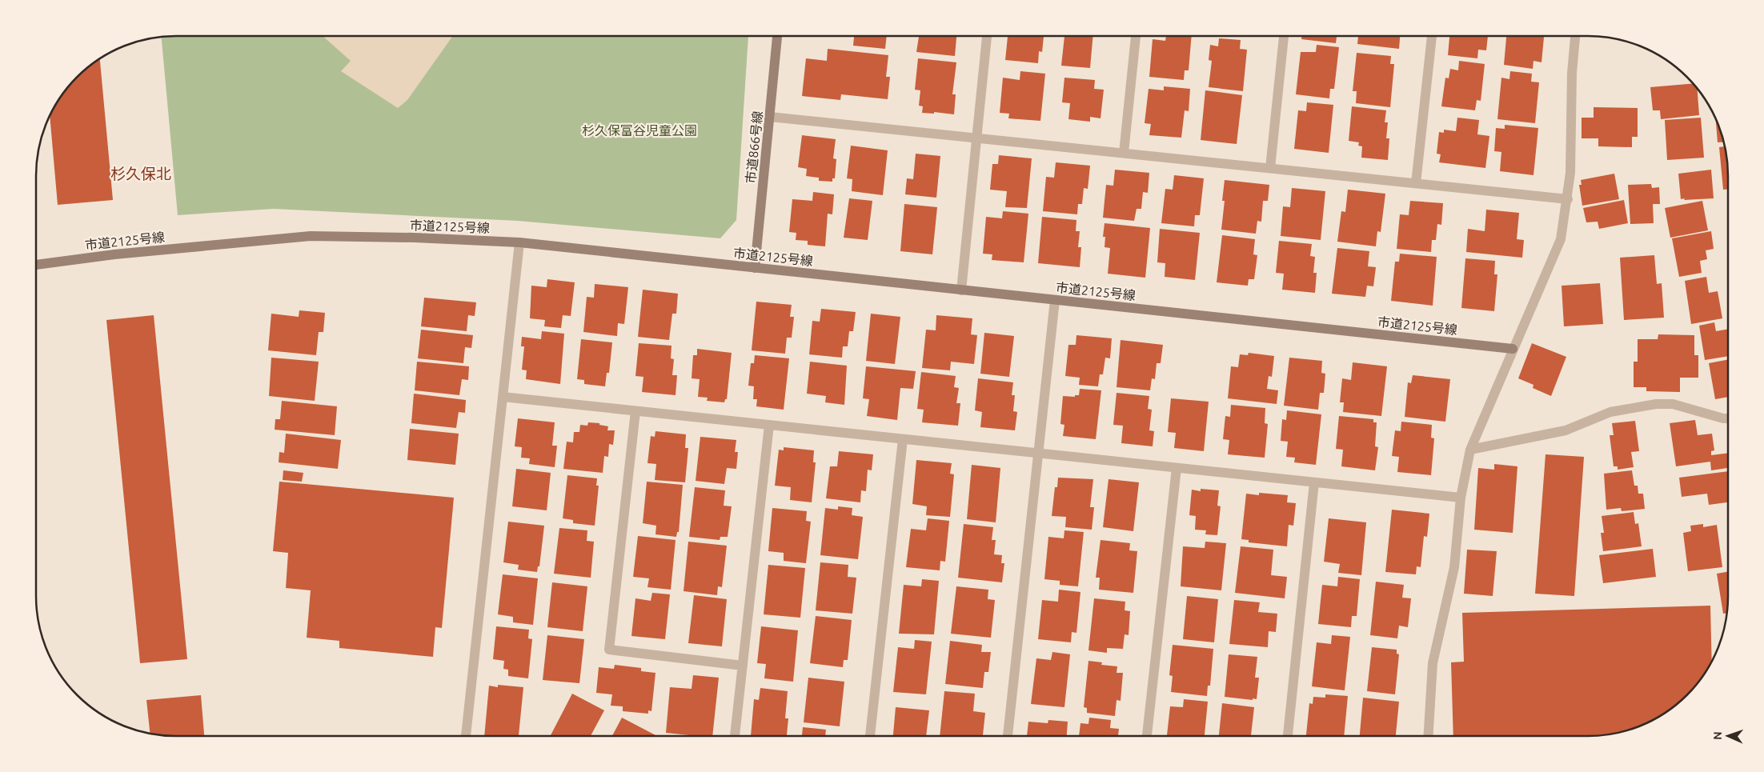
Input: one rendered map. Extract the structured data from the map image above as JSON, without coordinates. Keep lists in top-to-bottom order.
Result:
{
  "streets": {
    "street": ["市道866号線", "市道2125号線"]
  },
  "crossings": [
    ["市道866号線", "市道2125号線"]
  ],
  "districts": ["杉久保北"],
  "parks": ["杉久保富谷児童公園"],
  "north": "left"
}
